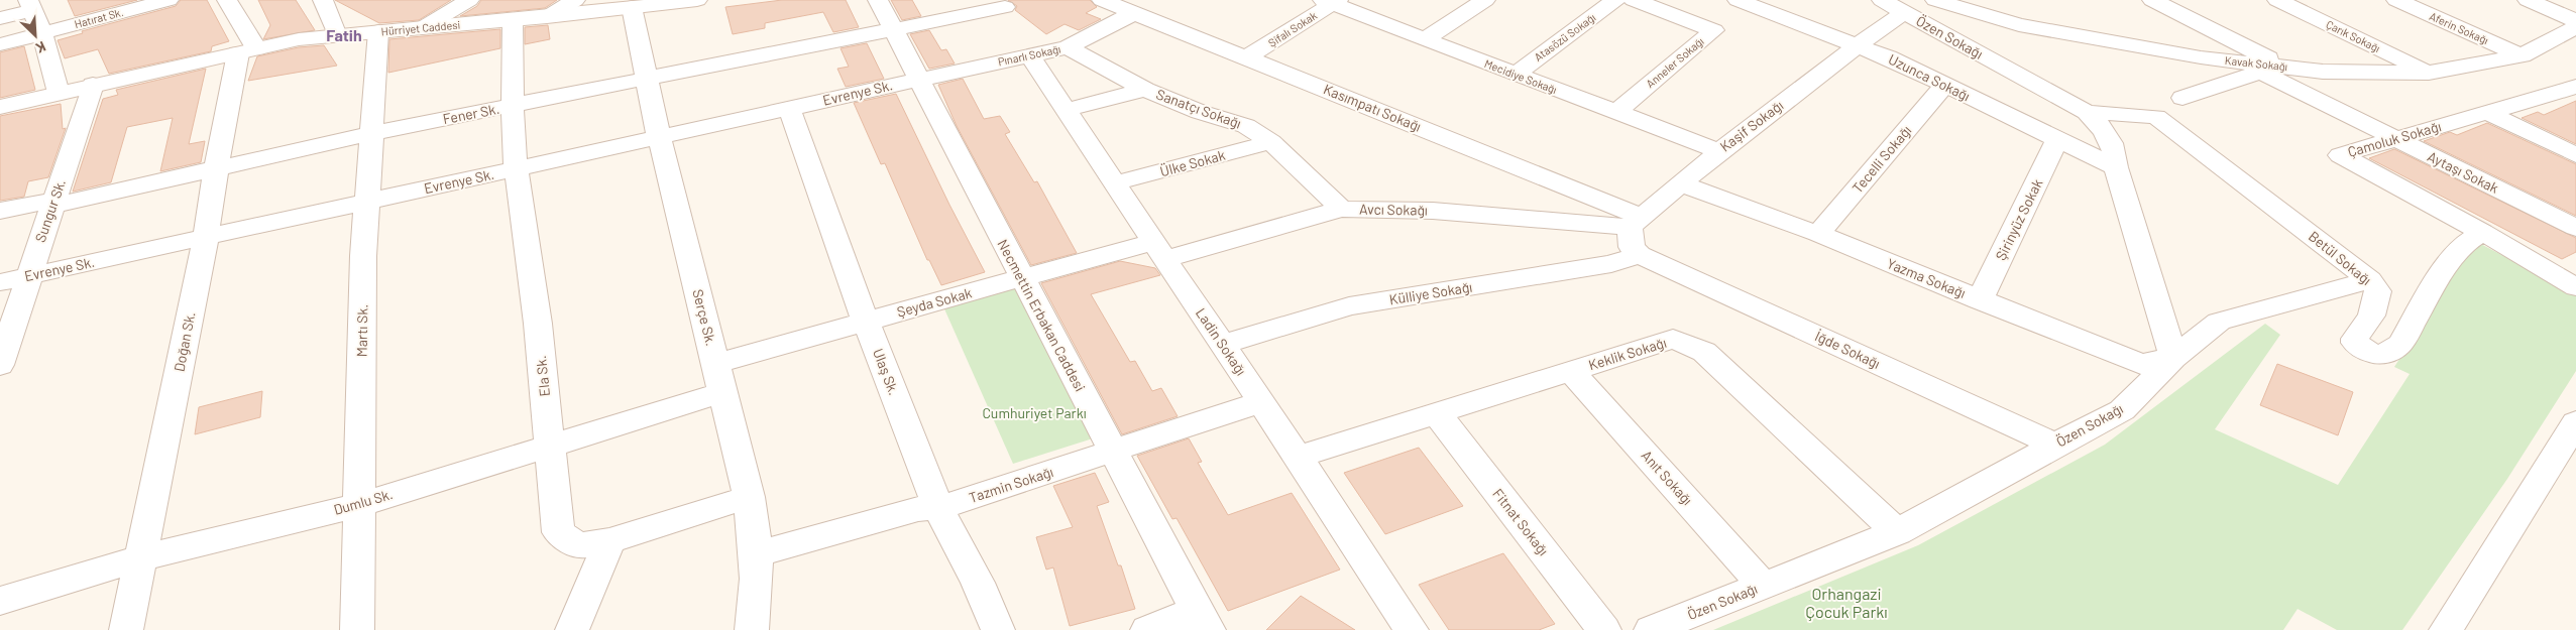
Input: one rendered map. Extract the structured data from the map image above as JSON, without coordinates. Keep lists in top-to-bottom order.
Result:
{
  "streets": {
    "street": [
      "Hatırat Sk.",
      "Hürriyet Caddesi",
      "Aferin Sokağı",
      "Şifalı Sokak",
      "Çarık Sokağı",
      "Atasözü Sokağı",
      "Özen Sokağı",
      "Pınarlı Sokağı",
      "Anneler Sokağı",
      "Kavak Sokağı",
      "Mecidiye Sokağı",
      "Uzunca Sokağı",
      "Evrenye Sk.",
      "Kasımpatı Sokağı",
      "Sanatçı Sokağı",
      "Fener Sk.",
      "Kaşif Sokağı",
      "Çamoluk Sokağı",
      "Tecelli Sokağı",
      "Ülke Sokak",
      "Aytaşı Sokak",
      "Avcı Sokağı",
      "Sungur Sk.",
      "Şirinyüz Sokak",
      "Betül Sokağı",
      "Yazma Sokağı",
      "Külliye Sokağı",
      "Şeyda Sokak",
      "Necmettin Erbakan Caddesi",
      "Serçe Sk.",
      "Martı Sk.",
      "Doğan Sk.",
      "Ladin Sokağı",
      "İğde Sokağı",
      "Keklik Sokağı",
      "Ulaş Sk.",
      "Ela Sk.",
      "Anıt Sokağı",
      "Tazmin Sokağı",
      "Dumlu Sk.",
      "Fitnat Sokağı"
    ]
  },
  "crossings": [
    ["Hürriyet Caddesi", "Sungur Sk."],
    ["Hürriyet Caddesi", "Serçe Sk."],
    ["Hürriyet Caddesi", "Martı Sk."],
    ["Hürriyet Caddesi", "Doğan Sk."],
    ["Hürriyet Caddesi", "Ela Sk."],
    ["Aferin Sokağı", "Kavak Sokağı"],
    ["Şifalı Sokak", "Mecidiye Sokağı"],
    ["Şifalı Sokak", "Kasımpatı Sokağı"],
    ["Çarık Sokağı", "Kavak Sokağı"],
    ["Atasözü Sokağı", "Mecidiye Sokağı"],
    ["Özen Sokağı", "Uzunca Sokağı"],
    ["Özen Sokağı", "Kaşif Sokağı"],
    ["Özen Sokağı", "Betül Sokağı"],
    ["Özen Sokağı", "Yazma Sokağı"],
    ["Özen Sokağı", "İğde Sokağı"],
    ["Özen Sokağı", "Keklik Sokağı"],
    ["Özen Sokağı", "Anıt Sokağı"],
    ["Pınarlı Sokağı", "Evrenye Sk."],
    ["Pınarlı Sokağı", "Kasımpatı Sokağı"],
    ["Pınarlı Sokağı", "Sanatçı Sokağı"],
    ["Pınarlı Sokağı", "Necmettin Erbakan Caddesi"],
    ["Pınarlı Sokağı", "Ladin Sokağı"],
    ["Anneler Sokağı", "Mecidiye Sokağı"],
    ["Kavak Sokağı", "Aytaşı Sokak"],
    ["Mecidiye Sokağı", "Kaşif Sokağı"],
    ["Uzunca Sokağı", "Kaşif Sokağı"],
    ["Uzunca Sokağı", "Tecelli Sokağı"],
    ["Uzunca Sokağı", "Şirinyüz Sokak"],
    ["Evrenye Sk.", "Sungur Sk."],
    ["Evrenye Sk.", "Necmettin Erbakan Caddesi"],
    ["Evrenye Sk.", "Serçe Sk."],
    ["Evrenye Sk.", "Martı Sk."],
    ["Evrenye Sk.", "Doğan Sk."],
    ["Evrenye Sk.", "Ulaş Sk."],
    ["Evrenye Sk.", "Ela Sk."],
    ["Kasımpatı Sokağı", "Kaşif Sokağı"],
    ["Kasımpatı Sokağı", "Avcı Sokağı"],
    ["Sanatçı Sokağı", "Ülke Sokak"],
    ["Sanatçı Sokağı", "Avcı Sokağı"],
    ["Fener Sk.", "Sungur Sk."],
    ["Fener Sk.", "Necmettin Erbakan Caddesi"],
    ["Fener Sk.", "Serçe Sk."],
    ["Fener Sk.", "Martı Sk."],
    ["Fener Sk.", "Doğan Sk."],
    ["Fener Sk.", "Ela Sk."],
    ["Kaşif Sokağı", "Avcı Sokağı"],
    ["Kaşif Sokağı", "Yazma Sokağı"],
    ["Çamoluk Sokağı", "Aytaşı Sokak"],
    ["Çamoluk Sokağı", "Betül Sokağı"],
    ["Tecelli Sokağı", "Yazma Sokağı"],
    ["Ülke Sokak", "Ladin Sokağı"],
    ["Avcı Sokağı", "Şeyda Sokak"],
    ["Avcı Sokağı", "Ladin Sokağı"],
    ["Şirinyüz Sokak", "Yazma Sokağı"],
    ["Külliye Sokağı", "Ladin Sokağı"],
    ["Külliye Sokağı", "İğde Sokağı"],
    ["Şeyda Sokak", "Necmettin Erbakan Caddesi"],
    ["Şeyda Sokak", "Serçe Sk."],
    ["Şeyda Sokak", "Ladin Sokağı"],
    ["Şeyda Sokak", "Ulaş Sk."],
    ["Necmettin Erbakan Caddesi", "Tazmin Sokağı"],
    ["Serçe Sk.", "Ela Sk."],
    ["Serçe Sk.", "Tazmin Sokağı"],
    ["Serçe Sk.", "Dumlu Sk."],
    ["Martı Sk.", "Dumlu Sk."],
    ["Doğan Sk.", "Dumlu Sk."],
    ["Ladin Sokağı", "Keklik Sokağı"],
    ["Ladin Sokağı", "Tazmin Sokağı"],
    ["Keklik Sokağı", "Anıt Sokağı"],
    ["Keklik Sokağı", "Fitnat Sokağı"],
    ["Ulaş Sk.", "Tazmin Sokağı"],
    ["Ela Sk.", "Dumlu Sk."]
  ],
  "districts": ["Fatih"],
  "parks": ["Cumhuriyet Parkı", "Orhangazi Çocuk Parkı"],
  "north": "bottom right"
}
